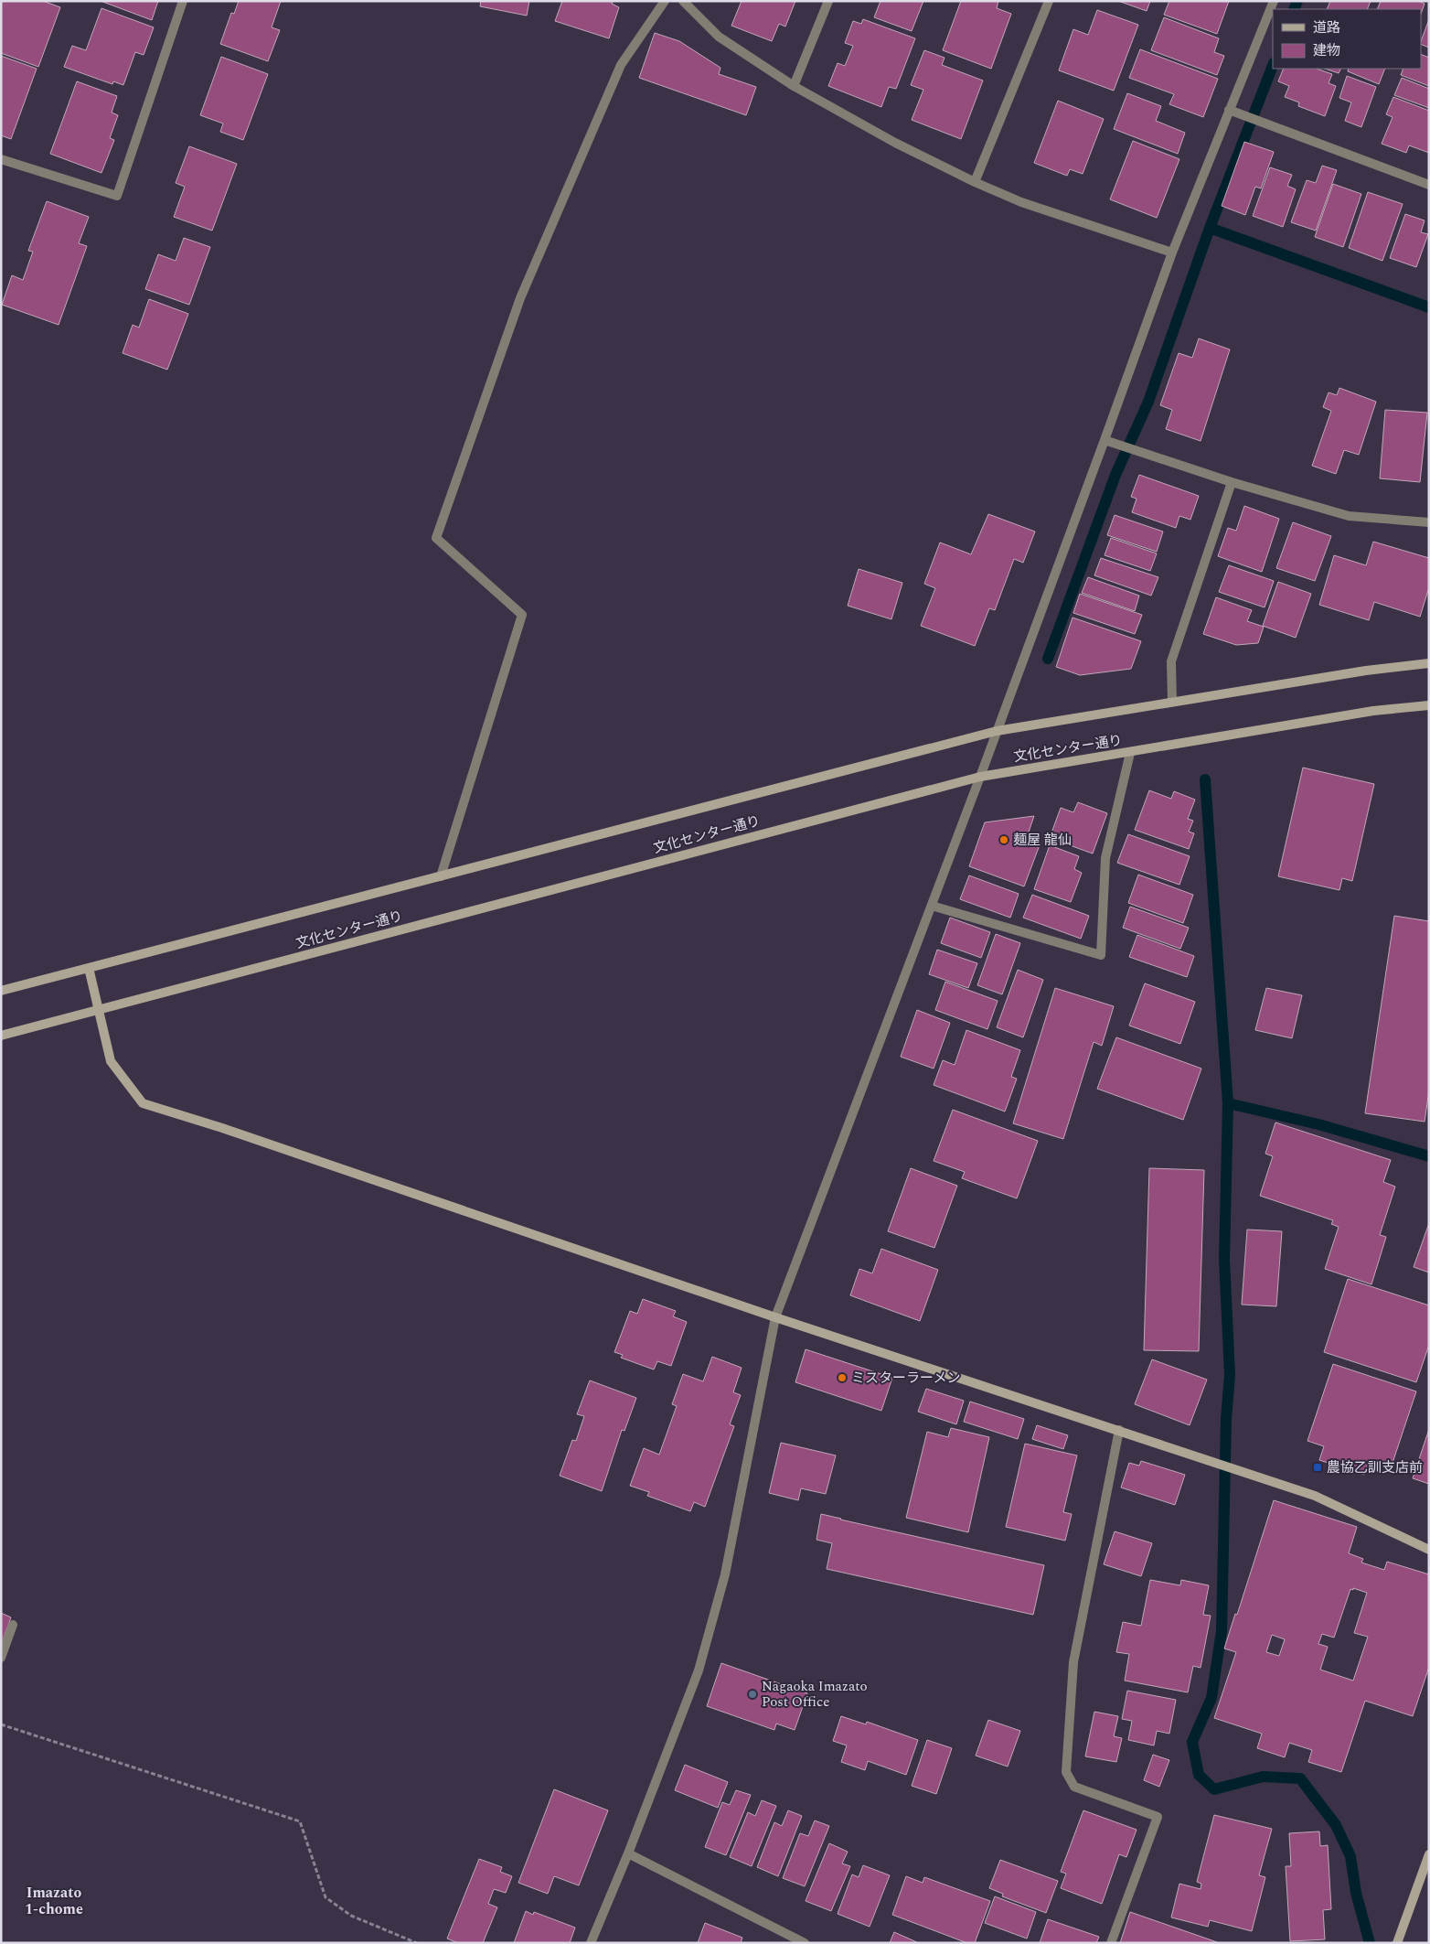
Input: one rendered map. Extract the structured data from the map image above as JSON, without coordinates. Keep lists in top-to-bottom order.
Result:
{
  "streets": {
    "street": ["文化センター通り"]
  },
  "districts": ["Imazato 1-chome"],
  "places": {
    "other": ["麺屋 龍仙", "ミスターラーメン", "Nagaoka Imazato Post Office"],
    "transit": ["農協乙訓支店前"]
  },
  "legend": ["道路", "建物"]
}
